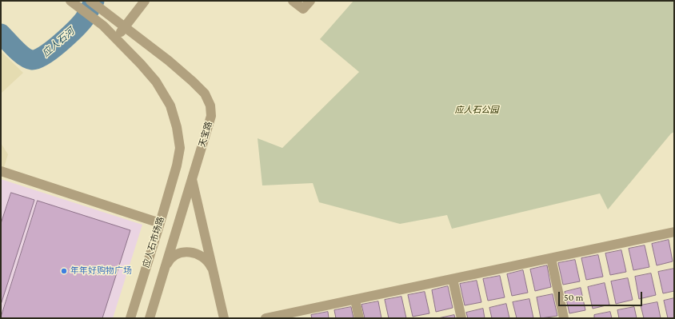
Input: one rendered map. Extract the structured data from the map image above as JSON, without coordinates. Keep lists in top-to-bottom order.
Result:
{
  "streets": {
    "street": ["天宝路", "应人石市场路"]
  },
  "crossings": [
    ["天宝路", "应人石市场路"]
  ],
  "water": ["应人石河"],
  "parks": ["应人石公园"],
  "places": ["年年好购物广场"],
  "scale_bar": "50 m"
}
